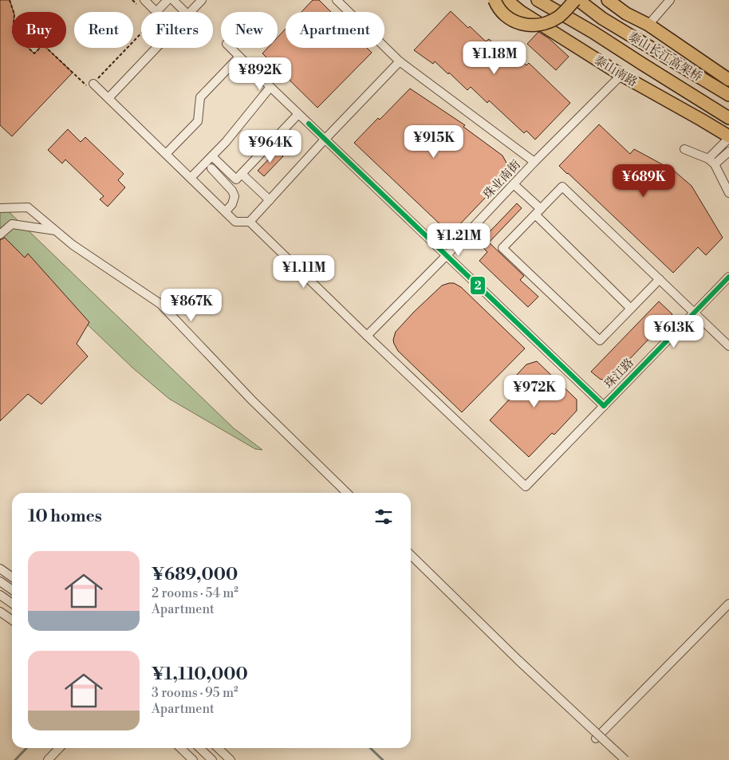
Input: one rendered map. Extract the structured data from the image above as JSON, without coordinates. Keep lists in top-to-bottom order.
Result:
{
  "streets": {
    "highway": ["泰山长江高架桥", "泰山南路"],
    "street": ["珠业南街", "珠江路"]
  },
  "crossings": [
    ["泰山南路", "珠业南街"],
    ["珠业南街", "珠江路"]
  ],
  "lines": ["transit line 2"],
  "page": {
    "chip": [
      "Buy",
      "Rent",
      "Filters",
      "New",
      "Apartment"
    ],
    "price": [
      "¥1.18M",
      "¥892K",
      "¥915K",
      "¥964K",
      "¥689K",
      "¥1.21M",
      "¥1.11M",
      "¥867K",
      "¥613K",
      "¥972K"
    ],
    "heading": "10 homes",
    "list": [
      {
        "name": "¥689,000",
        "note": "2 rooms · 54 m² · Apartment"
      },
      {
        "name": "¥1,110,000",
        "note": "3 rooms · 95 m² · Apartment"
      }
    ]
  }
}
